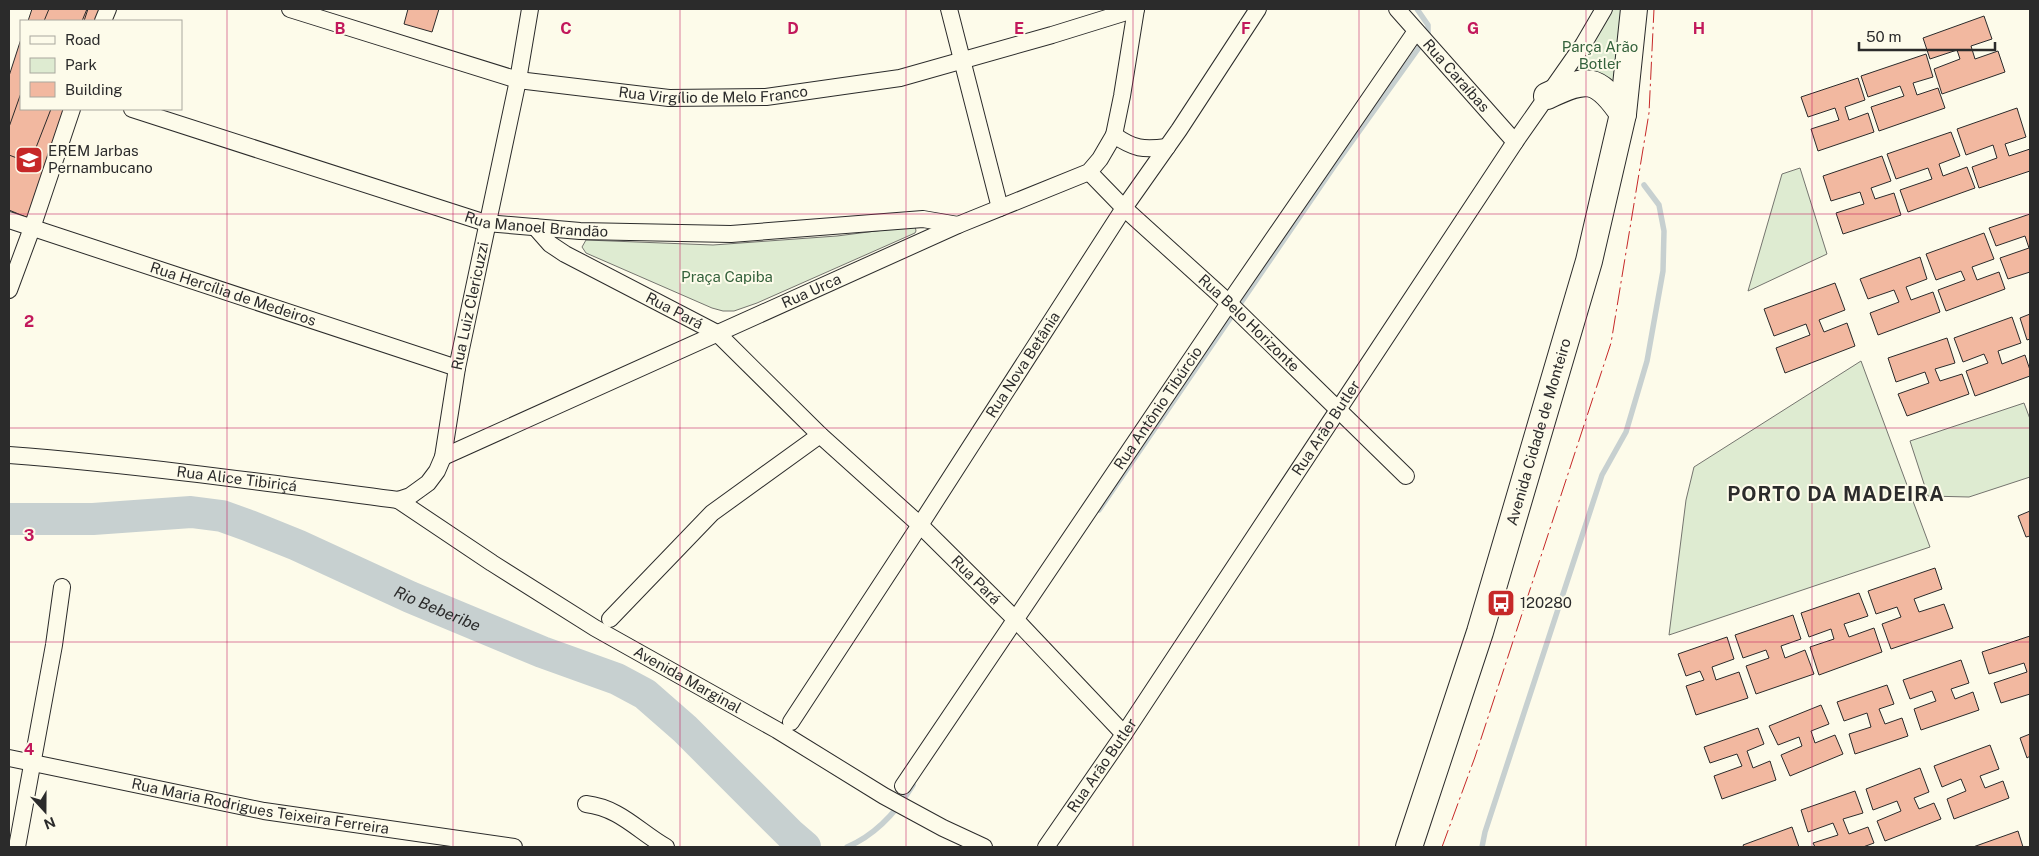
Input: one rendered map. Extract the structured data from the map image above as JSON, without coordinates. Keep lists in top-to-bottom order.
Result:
{
  "streets": {
    "main road": ["Avenida Cidade de Monteiro"],
    "street": [
      "Rua Caraíbas",
      "Rua Virgílio de Melo Franco",
      "Rua Manoel Brandão",
      "Rua Urca",
      "Rua Hercília de Medeiros",
      "Rua Luiz Clericuzzi",
      "Rua Pará",
      "Rua Belo Horizonte",
      "Rua Nova Betânia",
      "Rua Antônio Tibúrcio",
      "Rua Arão Butler",
      "Rua Alice Tibiriçá",
      "Avenida Marginal",
      "Rua Maria Rodrigues Teixeira Ferreira"
    ]
  },
  "crossings": [
    ["Rua Caraíbas", "Rua Antônio Tibúrcio"],
    ["Rua Caraíbas", "Rua Arão Butler"],
    ["Rua Virgílio de Melo Franco", "Rua Luiz Clericuzzi"],
    ["Rua Manoel Brandão", "Rua Urca"],
    ["Rua Manoel Brandão", "Rua Luiz Clericuzzi"],
    ["Rua Manoel Brandão", "Rua Pará"],
    ["Rua Urca", "Rua Luiz Clericuzzi"],
    ["Rua Urca", "Rua Pará"],
    ["Rua Urca", "Rua Belo Horizonte"],
    ["Rua Hercília de Medeiros", "Rua Luiz Clericuzzi"],
    ["Rua Pará", "Rua Nova Betânia"],
    ["Rua Pará", "Rua Antônio Tibúrcio"],
    ["Rua Pará", "Rua Arão Butler"],
    ["Rua Belo Horizonte", "Rua Nova Betânia"],
    ["Rua Belo Horizonte", "Rua Antônio Tibúrcio"],
    ["Rua Belo Horizonte", "Rua Arão Butler"],
    ["Rua Alice Tibiriçá", "Avenida Marginal"]
  ],
  "districts": ["PORTO DA MADEIRA"],
  "water": ["Rio Beberibe"],
  "parks": ["Parça Arão Botler", "Praça Capiba"],
  "places": {
    "school or university": ["EREM Jarbas Pernambucano"],
    "bus stop": ["120280"]
  },
  "legend": ["Road", "Park", "Building"],
  "scale_bar": "50 m",
  "north": "bottom",
  "grid": {
    "columns": [
      "B",
      "C",
      "D",
      "E",
      "F",
      "G",
      "H"
    ],
    "rows": ["2", "3", "4"]
  }
}
